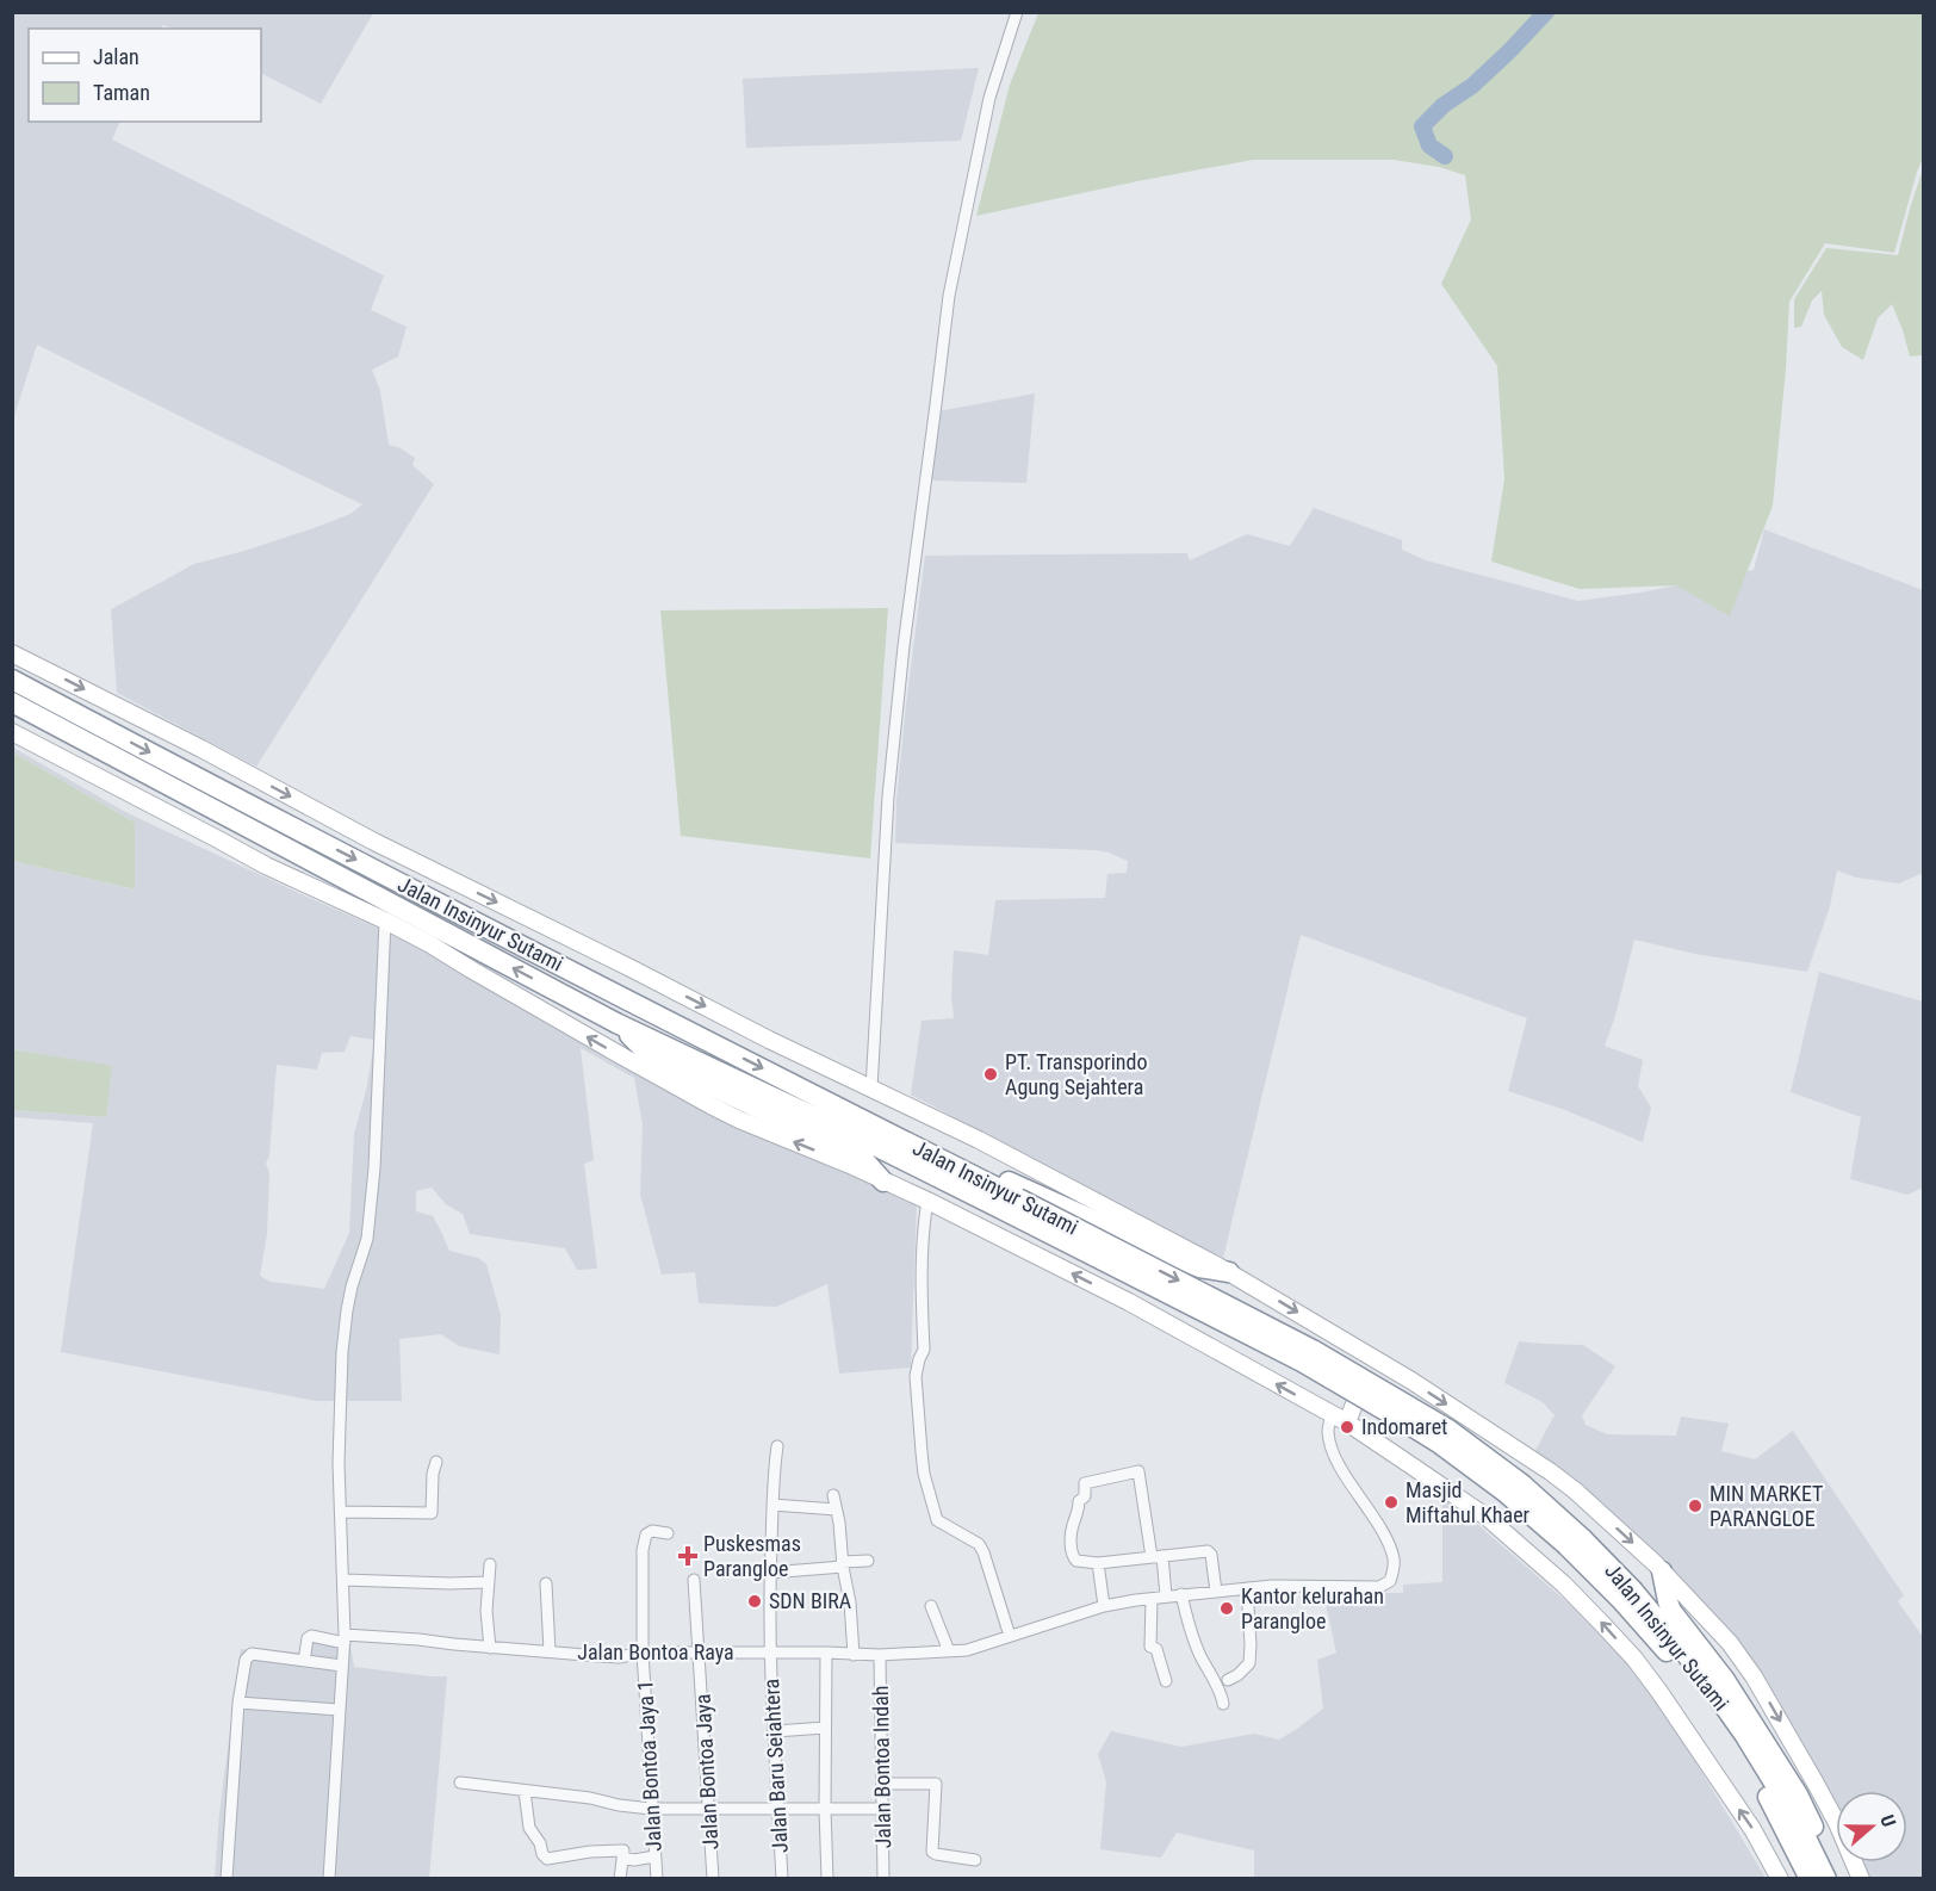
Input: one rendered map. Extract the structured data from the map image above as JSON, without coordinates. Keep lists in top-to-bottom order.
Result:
{
  "streets": {
    "highway": ["Jalan Insinyur Sutami"],
    "street": [
      "Jalan Bontoa Raya",
      "Jalan Bontoa Jaya 1",
      "Jalan Baru Seiahtera",
      "Jalan Bontoa Indah",
      "Jalan Bontoa Jaya"
    ]
  },
  "crossings": [
    ["Jalan Bontoa Raya", "Jalan Bontoa Jaya 1"],
    ["Jalan Bontoa Raya", "Jalan Baru Seiahtera"],
    ["Jalan Bontoa Raya", "Jalan Bontoa Indah"],
    ["Jalan Bontoa Raya", "Jalan Bontoa Jaya"]
  ],
  "places": {
    "other": [
      "PT. Transporindo Agung Sejahtera",
      "Indomaret",
      "Masjid Miftahul Khaer",
      "MIN MARKET PARANGLOE",
      "SDN BIRA",
      "Kantor kelurahan Parangloe"
    ],
    "health": ["Puskesmas Parangloe"]
  },
  "legend": ["Jalan", "Taman"],
  "north": "right"
}
